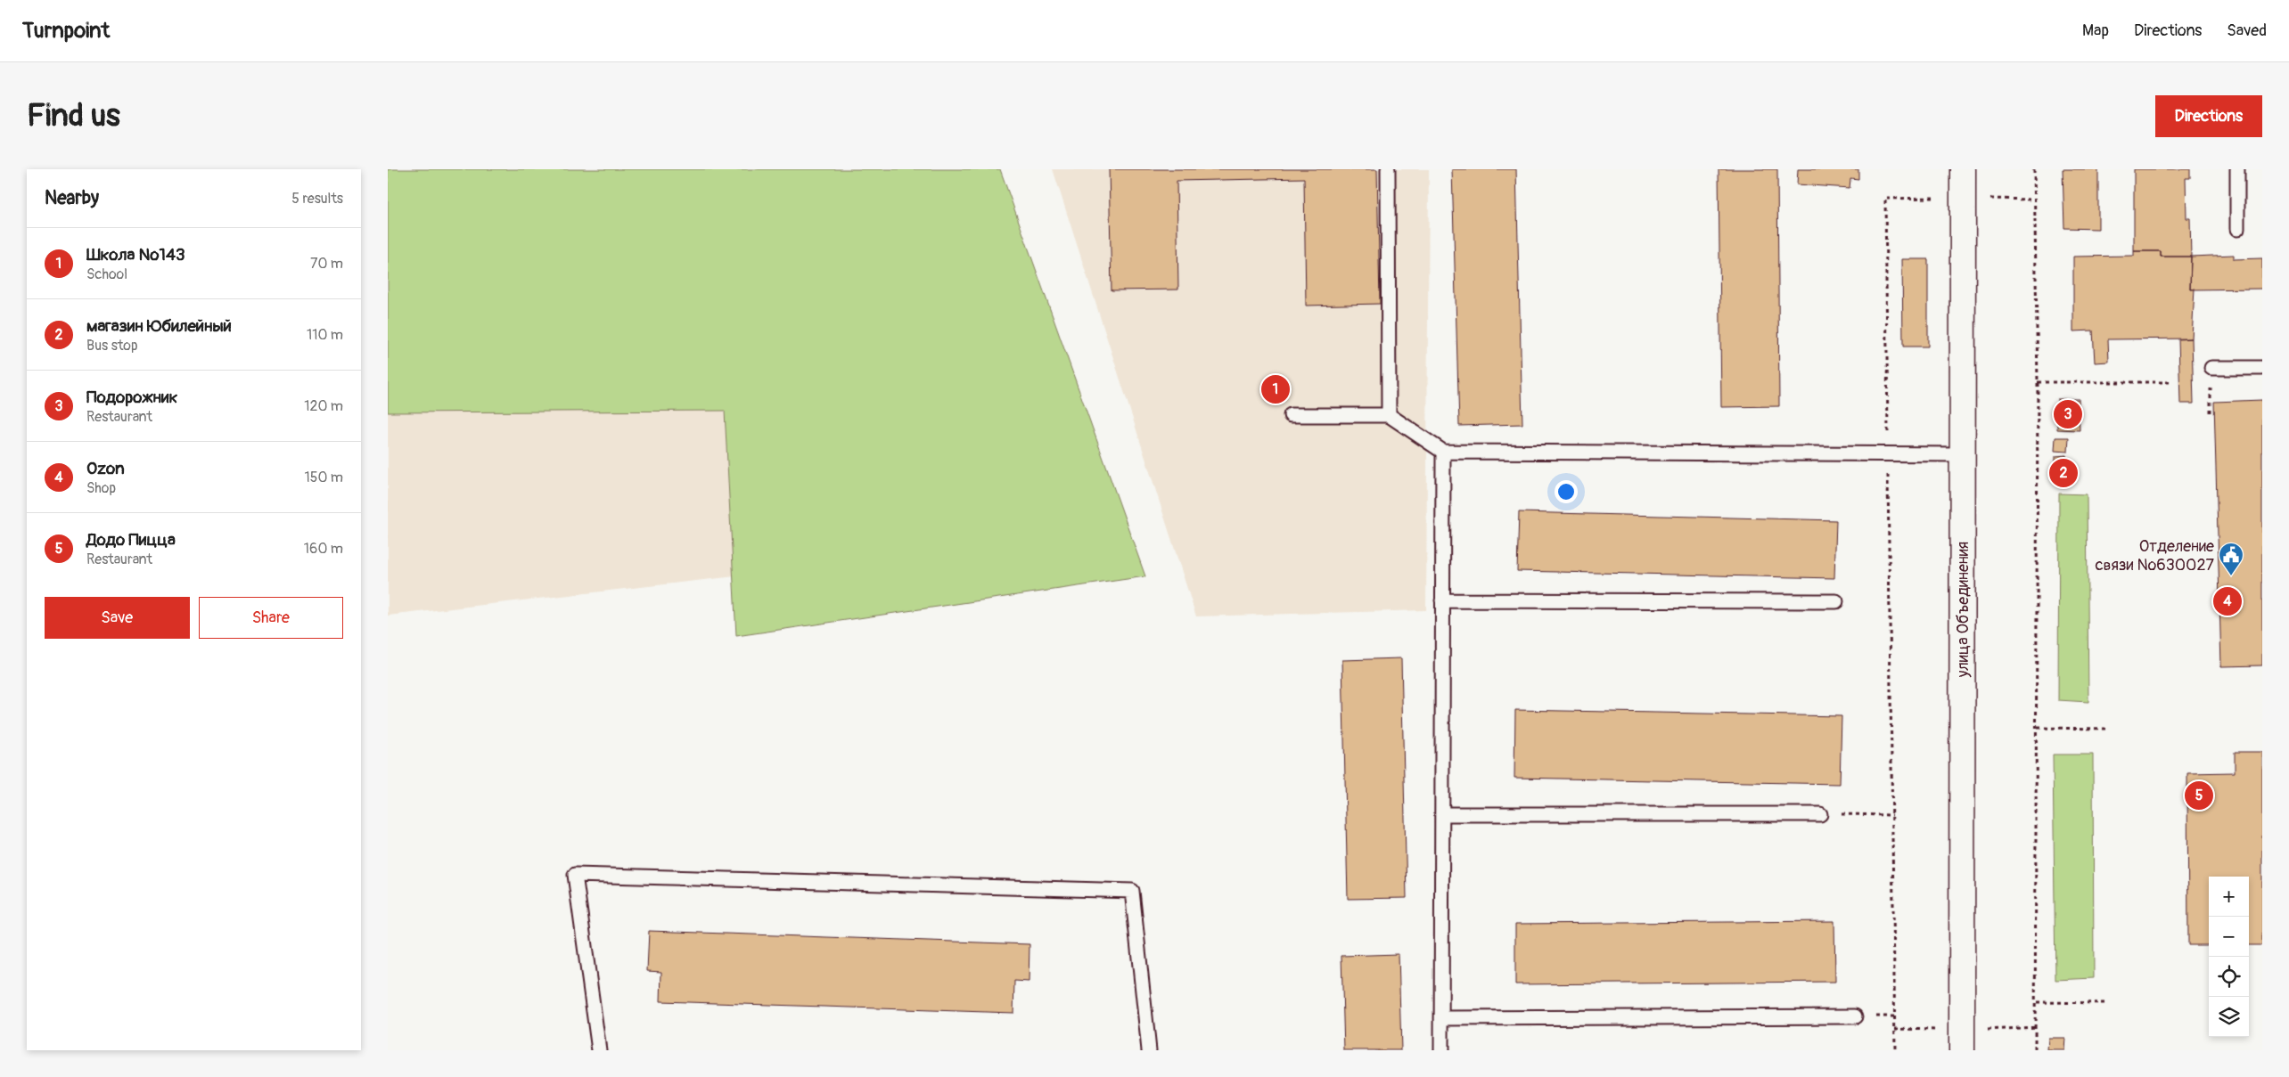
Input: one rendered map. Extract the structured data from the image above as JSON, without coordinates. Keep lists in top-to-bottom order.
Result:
{
  "streets": {
    "street": ["улица Объединения"]
  },
  "places": {
    "public building": ["Отделение связи №630027"]
  },
  "page": {
    "header": "Turnpoint",
    "nav": ["Map", "Directions", "Saved"],
    "buttons": [
      "Directions",
      ["Save", "Share"]
    ],
    "title": "Find us",
    "heading": ["Nearby", "5 results"],
    "list": [
      {
        "mark": "1",
        "name": "Школа №143",
        "note": "School",
        "value": "70 m"
      },
      {
        "mark": "2",
        "name": "магазин Юбилейный",
        "note": "Bus stop",
        "value": "110 m"
      },
      {
        "mark": "3",
        "name": "Подорожник",
        "note": "Restaurant",
        "value": "120 m"
      },
      {
        "mark": "4",
        "name": "Ozon",
        "note": "Shop",
        "value": "150 m"
      },
      {
        "mark": "5",
        "name": "Додо Пицца",
        "note": "Restaurant",
        "value": "160 m"
      }
    ],
    "pins": [
      "1",
      "3",
      "2",
      "4",
      "5"
    ],
    "map_buttons": ["+", "−"]
  }
}
